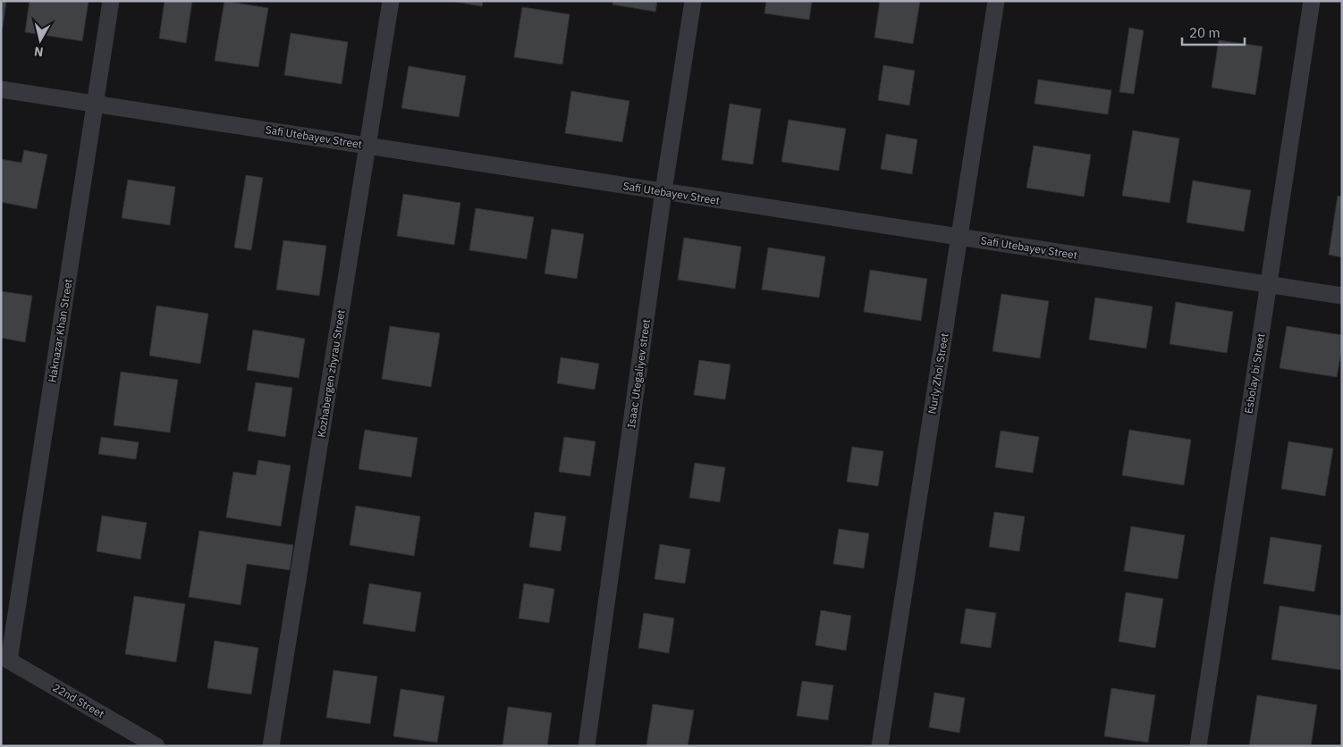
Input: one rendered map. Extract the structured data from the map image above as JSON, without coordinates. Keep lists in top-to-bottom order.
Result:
{
  "streets": {
    "street": [
      "Safi Utebayev Street",
      "Haknazar Khan Street",
      "Kozhabergen zhyrau Street",
      "Isaac Utegaliyev street",
      "Nurly Zhol Street",
      "Esbolay bi Street",
      "22nd Street"
    ]
  },
  "crossings": [
    ["Safi Utebayev Street", "Haknazar Khan Street"],
    ["Safi Utebayev Street", "Kozhabergen zhyrau Street"],
    ["Safi Utebayev Street", "Isaac Utegaliyev street"],
    ["Safi Utebayev Street", "Nurly Zhol Street"],
    ["Safi Utebayev Street", "Esbolay bi Street"],
    ["Haknazar Khan Street", "22nd Street"]
  ],
  "scale_bar": "20 m",
  "north": "bottom"
}
